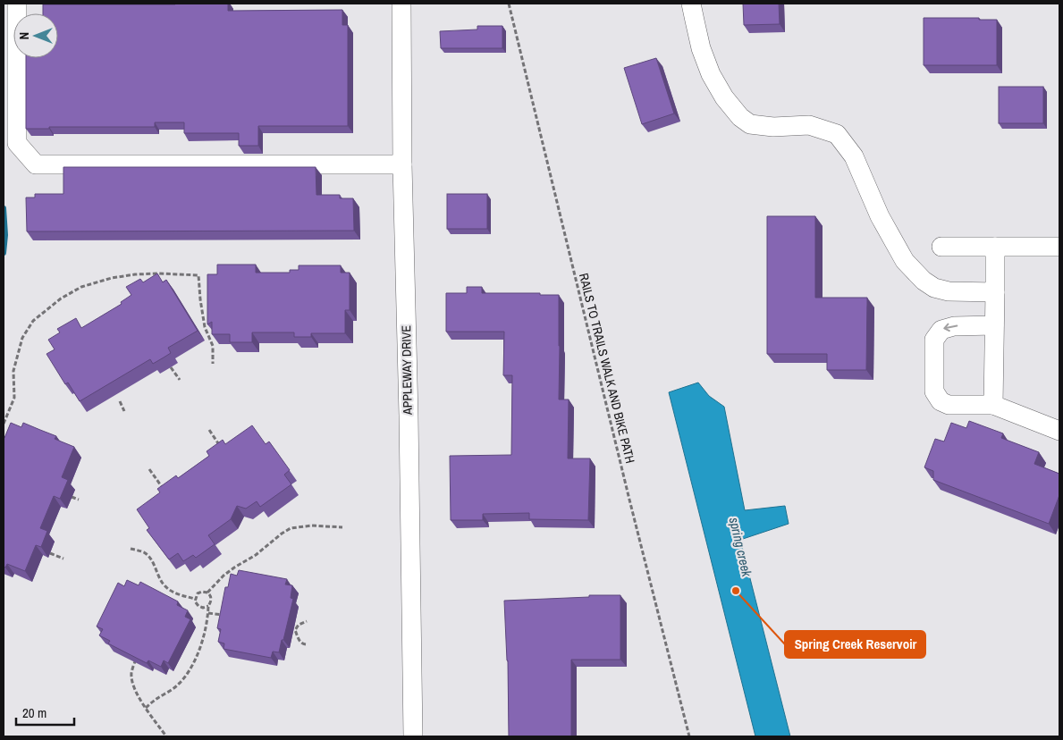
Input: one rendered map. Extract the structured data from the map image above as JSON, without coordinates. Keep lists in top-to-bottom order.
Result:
{
  "streets": {
    "street": ["APPLEWAY DRIVE"],
    "path": ["RAILS TO TRAILS WALK AND BIKE PATH"]
  },
  "water": ["spring creek"],
  "places": ["Spring Creek Reservoir"],
  "scale_bar": "20 m",
  "north": "left"
}
